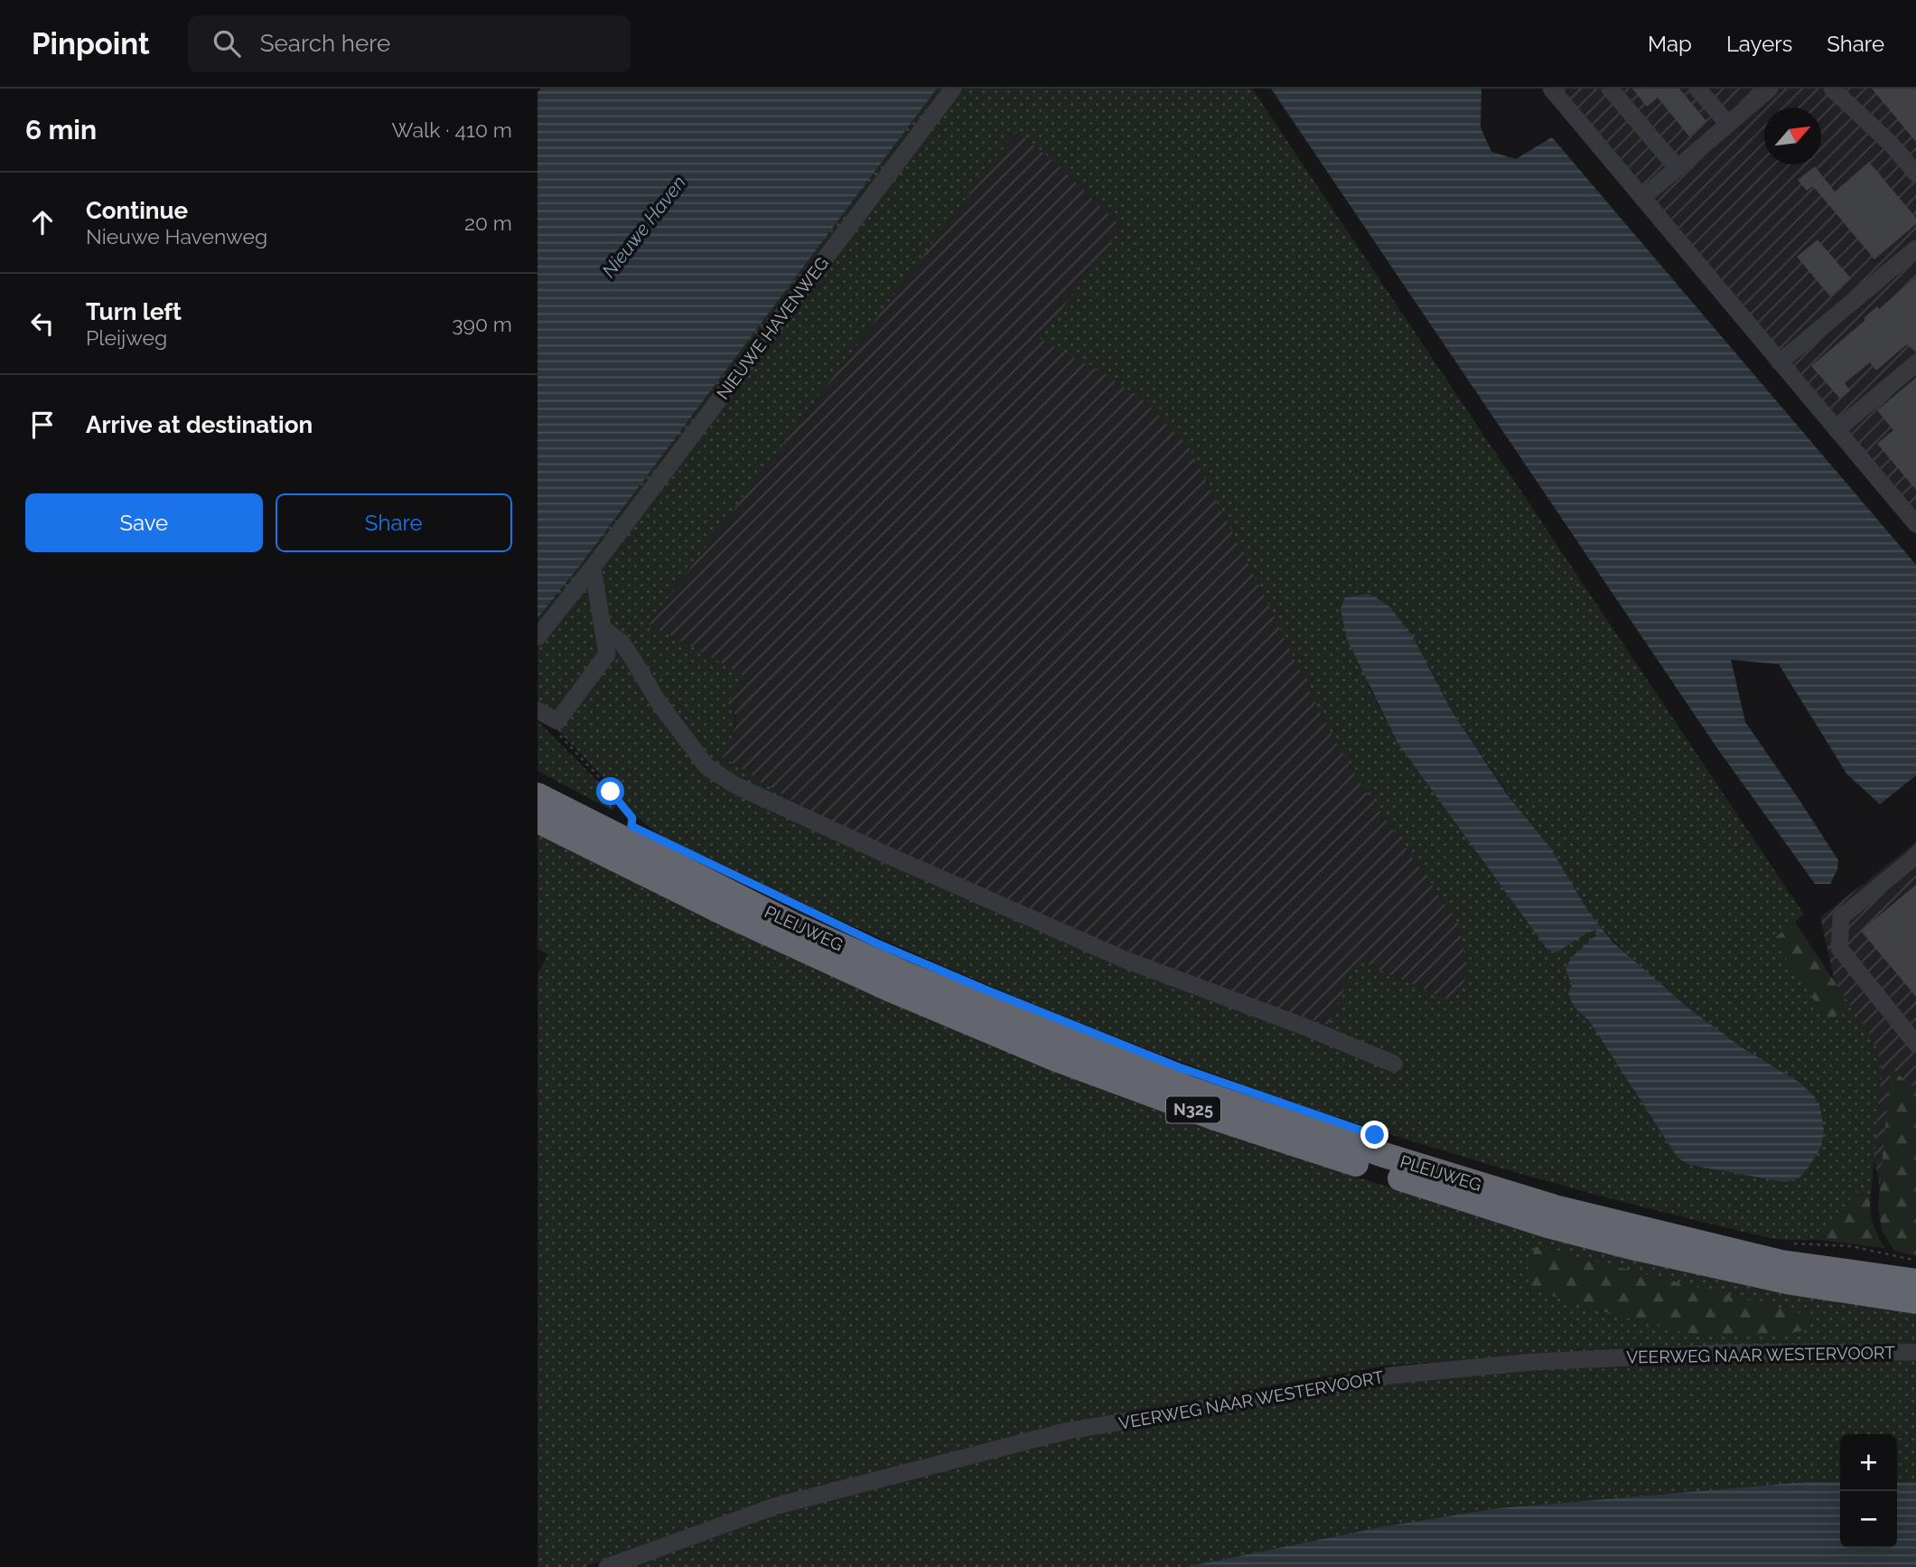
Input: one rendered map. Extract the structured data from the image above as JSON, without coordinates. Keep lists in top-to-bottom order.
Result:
{
  "streets": {
    "highway": ["PLEIJWEG", "N325"],
    "street": ["NIEUWE HAVENWEG", "VEERWEG NAAR WESTERVOORT"]
  },
  "water": ["Nieuwe Haven"],
  "north": "top right",
  "page": {
    "header": "Pinpoint",
    "search": "Search here",
    "nav": ["Map", "Layers", "Share"],
    "heading": ["6 min", "Walk · 410 m"],
    "list": [
      ["Continue", "Nieuwe Havenweg", "20 m"],
      ["Turn left", "Pleijweg", "390 m"],
      "Arrive at destination"
    ],
    "buttons": ["Save", "Share"],
    "map_buttons": ["+", "−"]
  }
}
